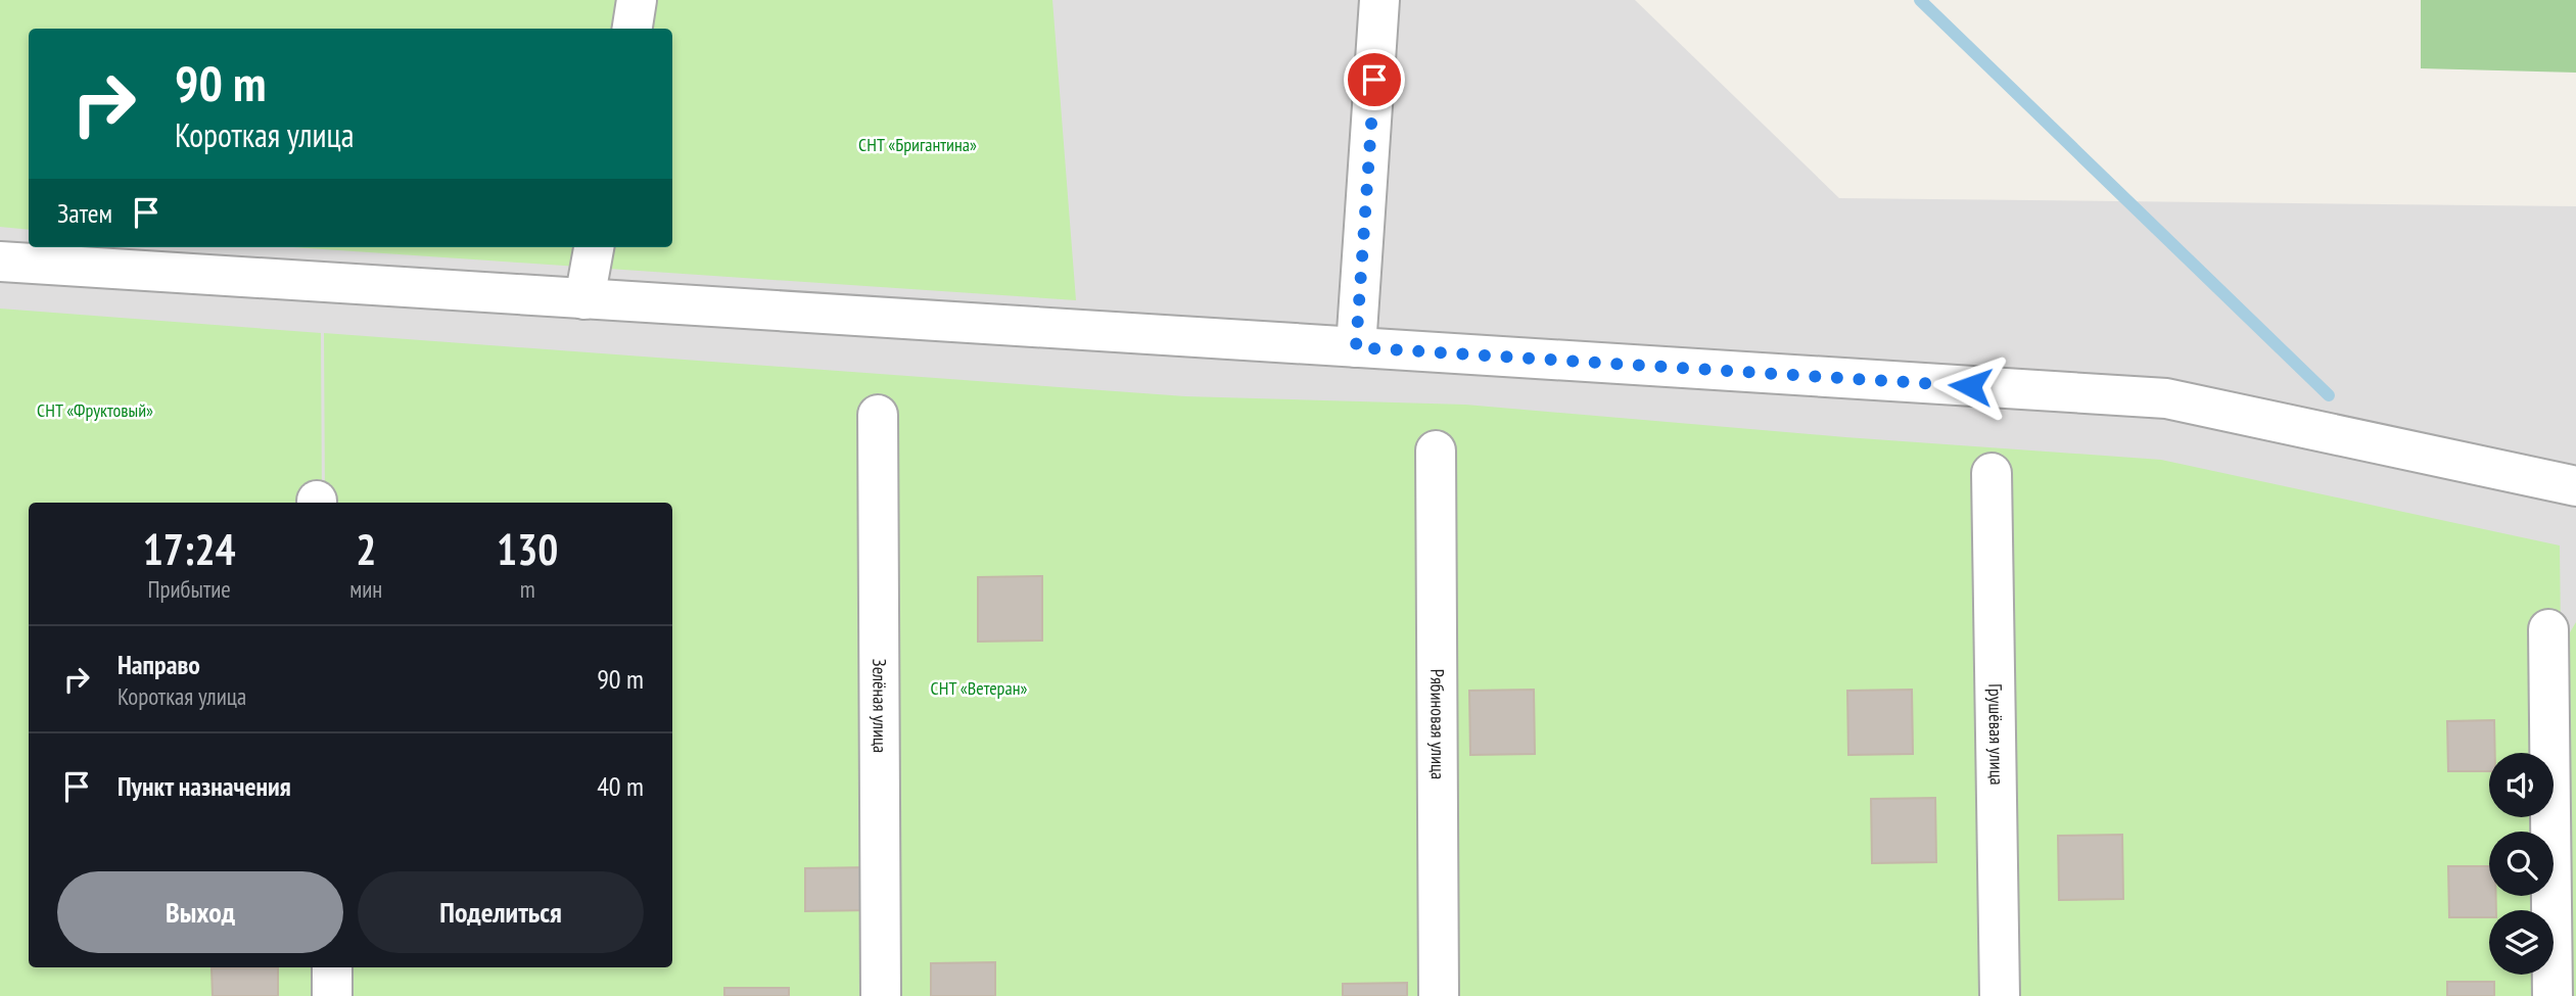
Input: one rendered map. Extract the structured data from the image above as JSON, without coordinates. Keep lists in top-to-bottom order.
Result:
{
  "streets": {
    "street": ["Зелёная улица", "Рябиновая улица", "Грушёвая улица"]
  },
  "parks": ["СНТ «Бригантина»", "СНТ «Фруктовый»", "СНТ «Ветеран»"],
  "page": {
    "turn": ["90 m", "Короткая улица"],
    "then": "Затем",
    "eta": [
      "17:24",
      "Прибытие",
      "2",
      "мин",
      "130",
      "m"
    ],
    "list": [
      {
        "name": "Направо",
        "note": "Короткая улица",
        "value": "90 m"
      },
      {
        "name": "Пункт назначения",
        "value": "40 m"
      }
    ],
    "buttons": ["Выход", "Поделиться"]
  }
}
